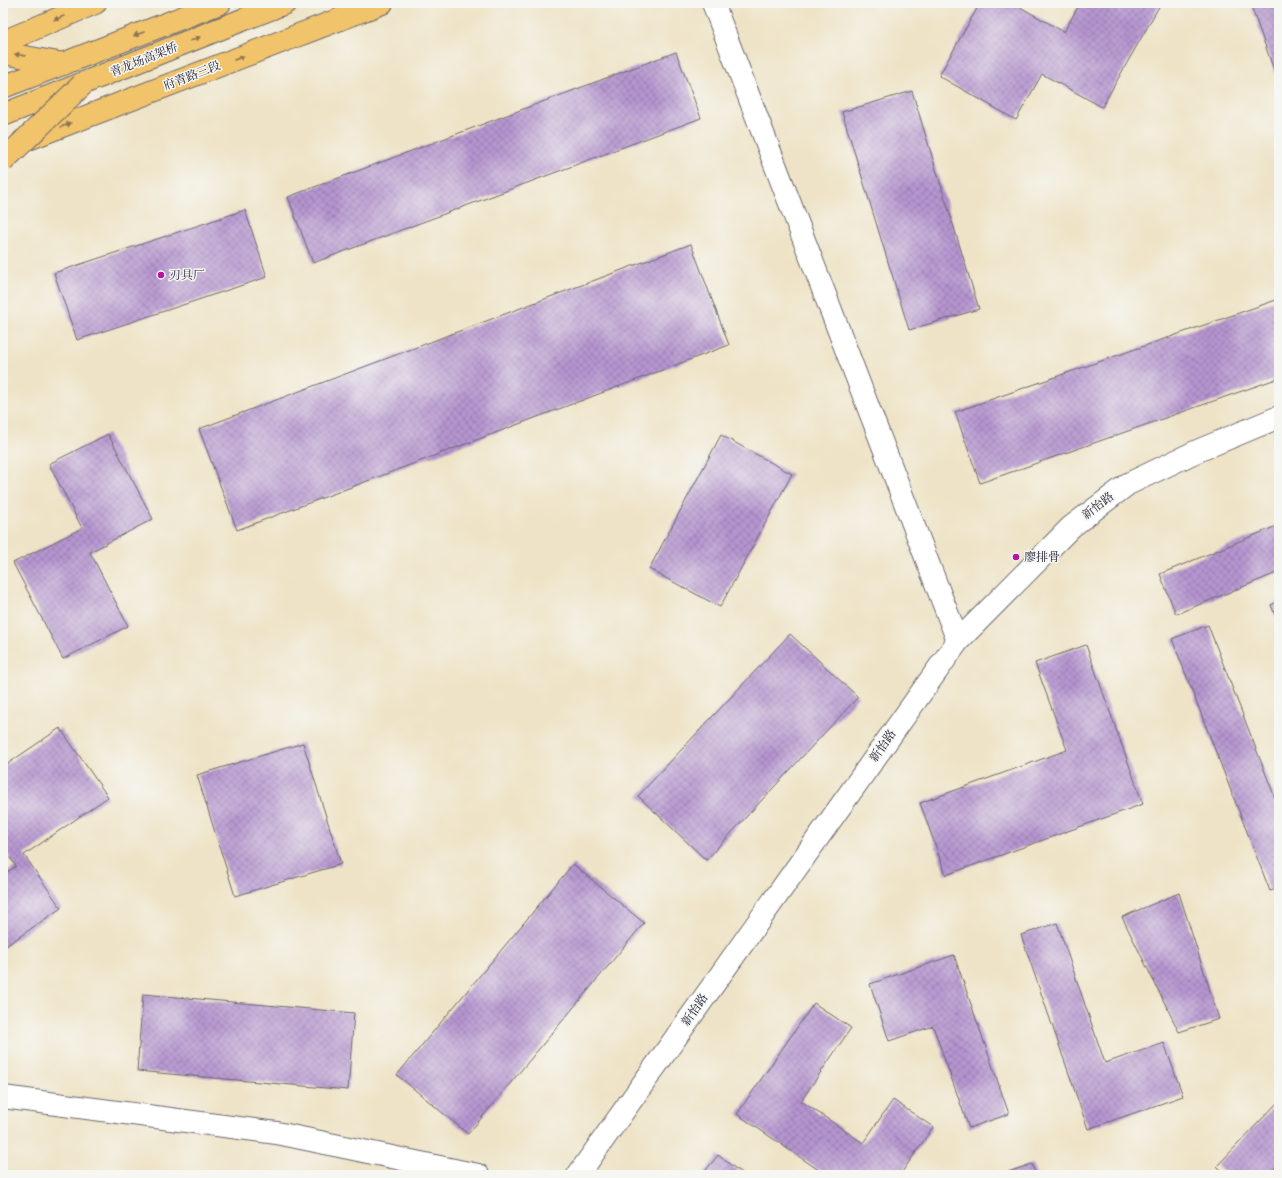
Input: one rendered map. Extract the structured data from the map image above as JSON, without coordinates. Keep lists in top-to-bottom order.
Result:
{
  "streets": {
    "main road": ["青龙场高架桥", "府青路三段"],
    "street": ["新怡路"]
  },
  "places": ["刃具厂", "廖排骨"]
}
